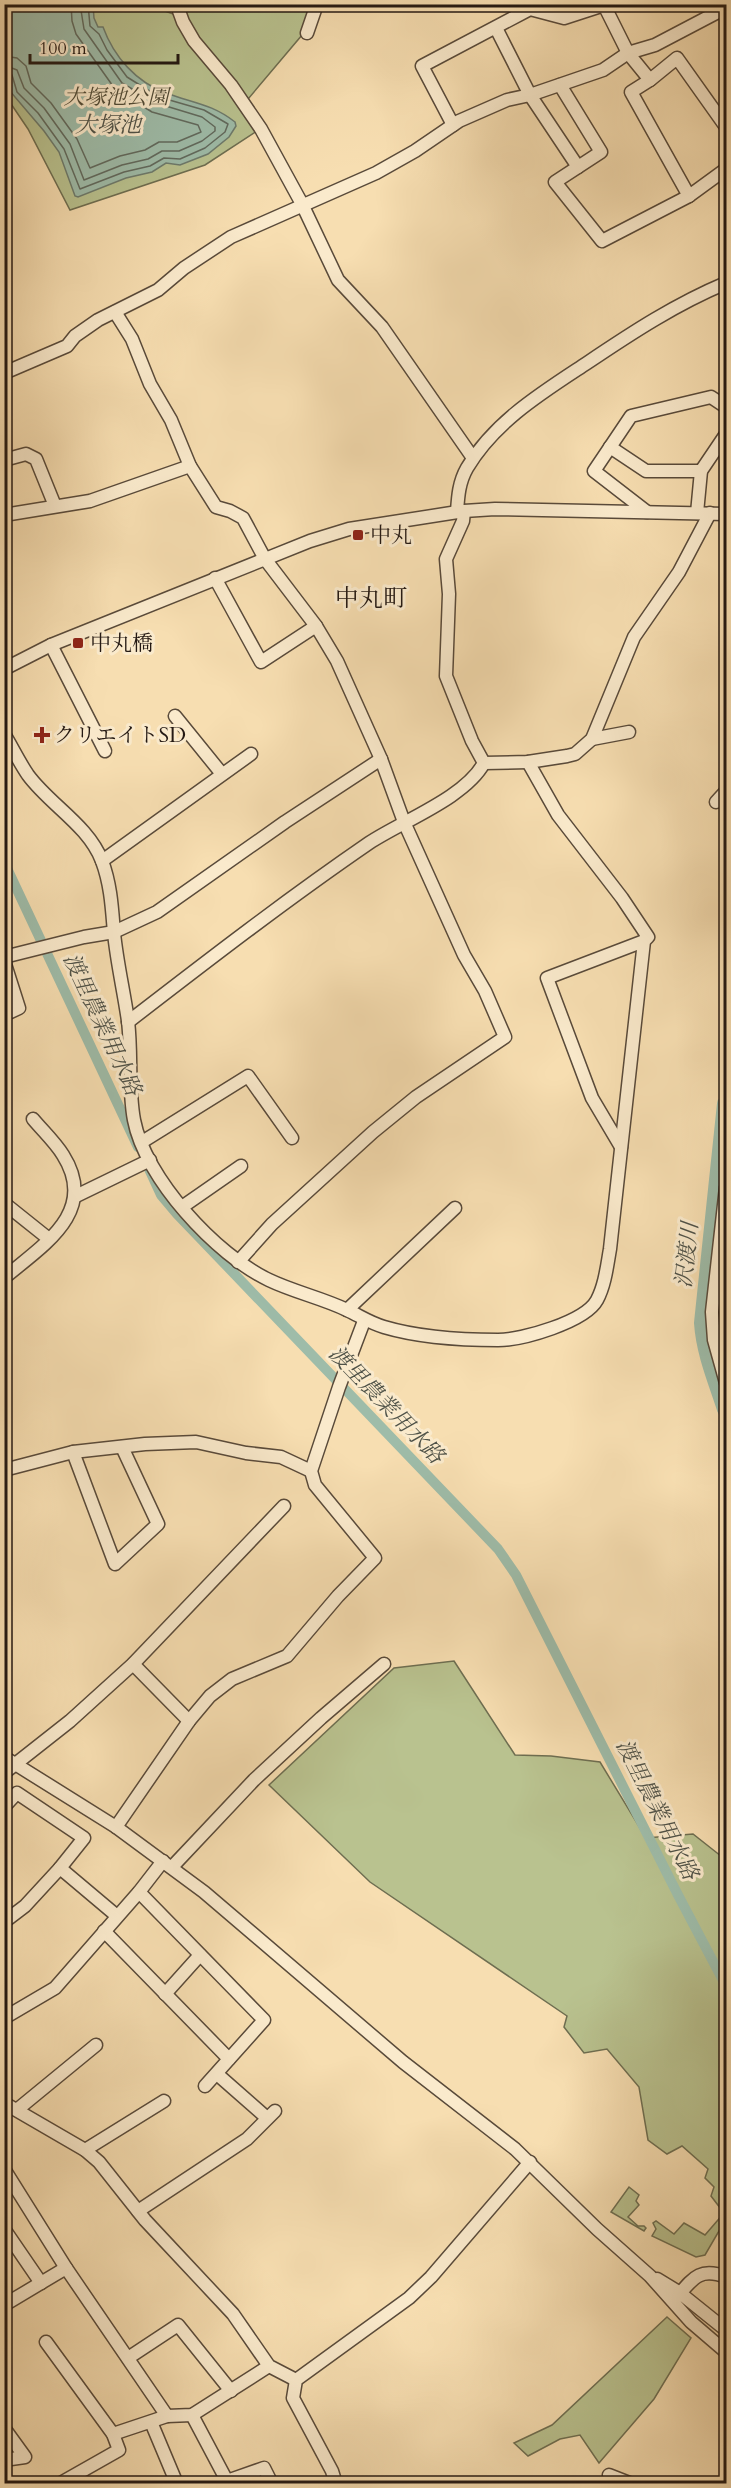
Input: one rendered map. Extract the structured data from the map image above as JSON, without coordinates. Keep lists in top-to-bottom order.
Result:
{
  "districts": ["中丸町"],
  "water": ["大塚池", "渡里農業用水路", "沢渡川"],
  "parks": ["大塚池公園"],
  "places": {
    "transit": ["中丸", "中丸橋"],
    "health": ["クリエイトSD"]
  },
  "scale_bar": "100 m"
}
